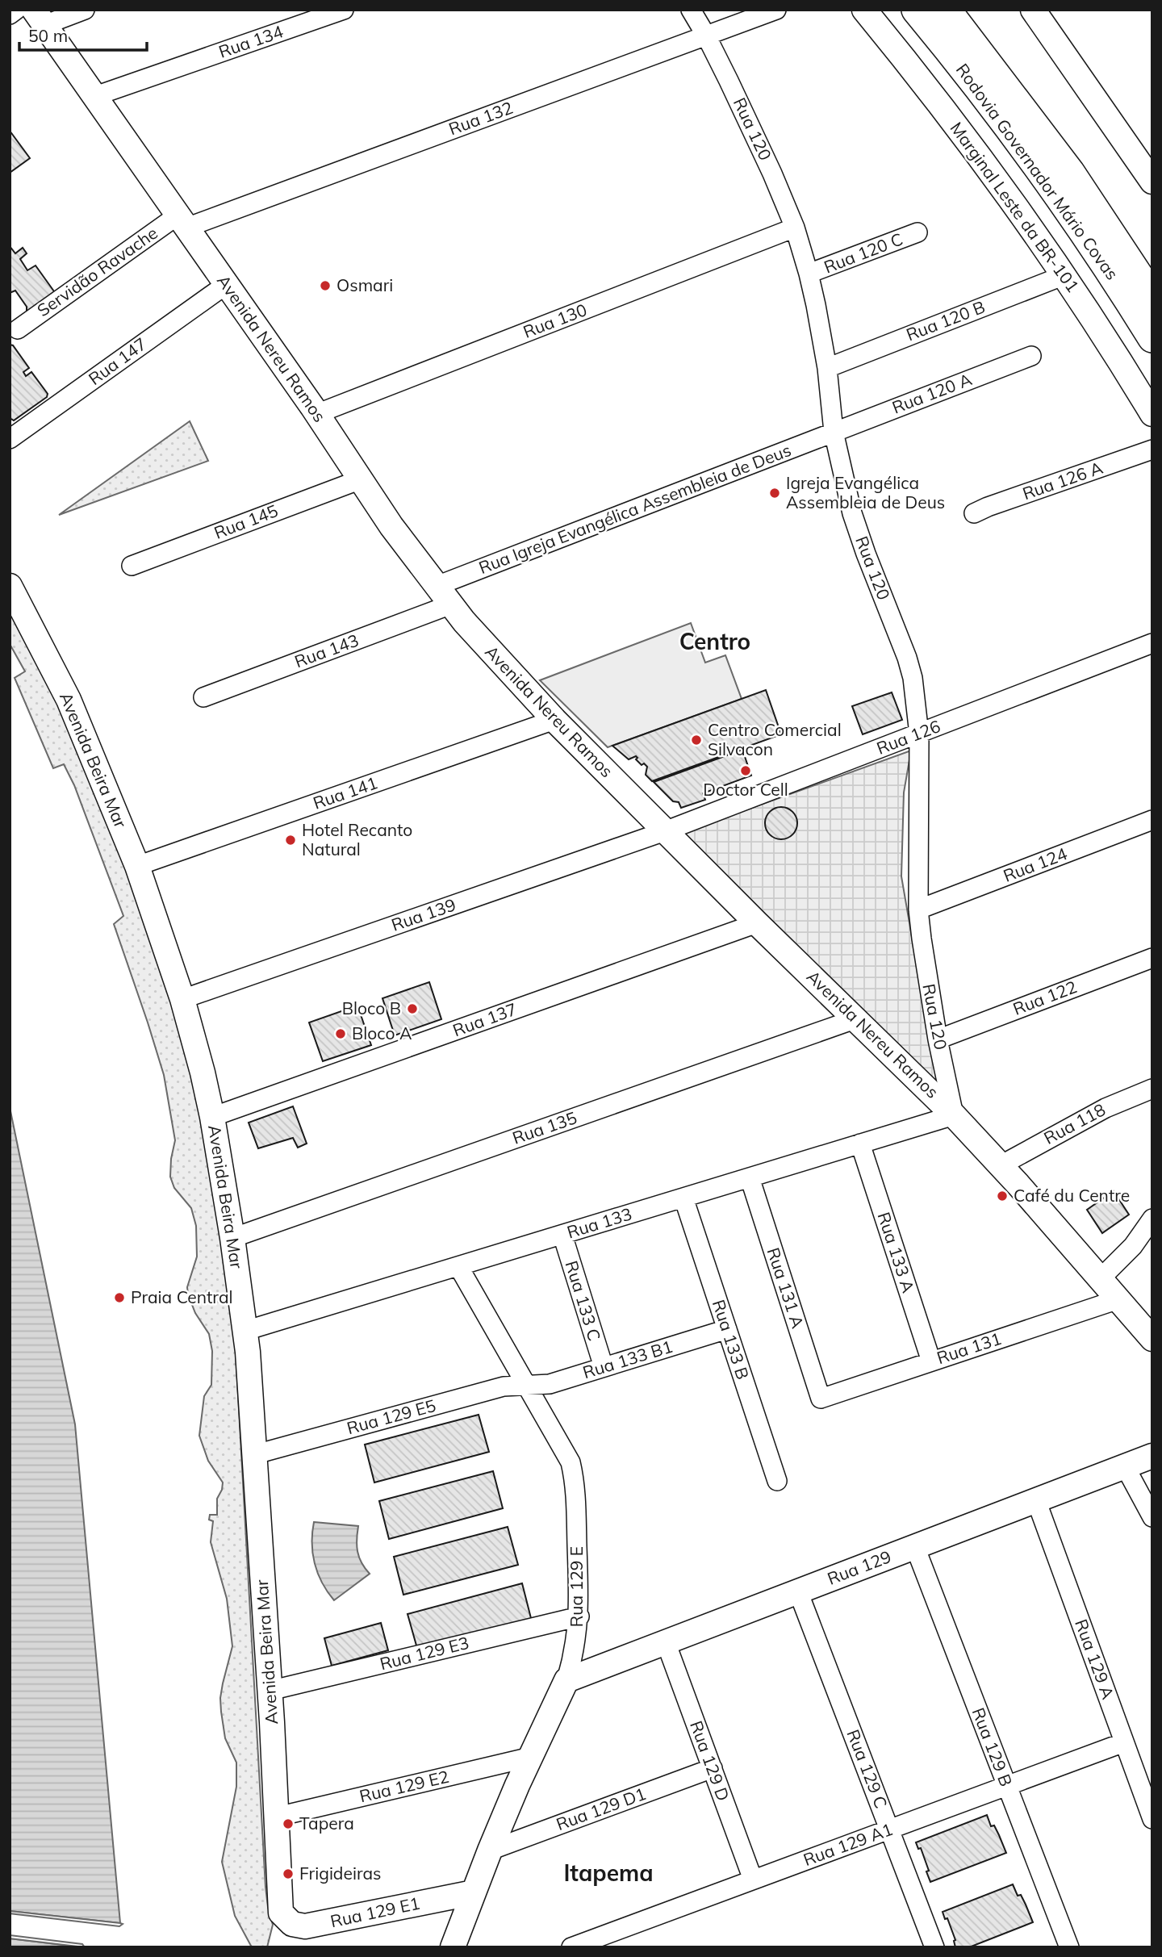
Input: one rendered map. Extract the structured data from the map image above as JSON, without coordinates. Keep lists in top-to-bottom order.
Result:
{
  "streets": {
    "highway": ["Rodovia Governador Mário Covas"],
    "main road": [
      "Marginal Leste da BR-101",
      "Avenida Nereu Ramos",
      "Avenida Beira Mar",
      "Rua 129",
      "Rua 129 E",
      "Rua 129 E1"
    ],
    "street": [
      "Rua 134",
      "Rua 132",
      "Rua 120",
      "Rua 120 C",
      "Servidão Ravache",
      "Rua 130",
      "Rua 120 B",
      "Rua 147",
      "Rua 120 A",
      "Rua 126 A",
      "Rua Igreja Evangélica Assembleia de Deus",
      "Rua 145",
      "Rua 143",
      "Rua 126",
      "Rua 141",
      "Rua 124",
      "Rua 139",
      "Rua 122",
      "Rua 137",
      "Rua 118",
      "Rua 135",
      "Rua 133",
      "Rua 133 A",
      "Rua 131 A",
      "Rua 133 C",
      "Rua 133 B",
      "Rua 131",
      "Rua 133 B1",
      "Rua 129 E5",
      "Rua 129 E3",
      "Rua 129 A",
      "Rua 129 B",
      "Rua 129 D",
      "Rua 129 C",
      "Rua 129 E2",
      "Rua 129 D1",
      "Rua 129 A1"
    ]
  },
  "crossings": [
    ["Rua 134", "Avenida Nereu Ramos"],
    ["Rua 132", "Rua 120"],
    ["Rua 132", "Servidão Ravache"],
    ["Rua 132", "Avenida Nereu Ramos"],
    ["Rua 120", "Rua 120 C"],
    ["Rua 120", "Rua 130"],
    ["Rua 120", "Rua 120 B"],
    ["Rua 120", "Avenida Nereu Ramos"],
    ["Rua 120", "Rua 120 A"],
    ["Rua 120", "Rua Igreja Evangélica Assembleia de Deus"],
    ["Rua 120", "Rua 126"],
    ["Rua 120", "Rua 124"],
    ["Rua 120", "Rua 122"],
    ["Rua 120", "Rua 133"],
    ["Marginal Leste da BR-101", "Rua 120 B"],
    ["Servidão Ravache", "Avenida Nereu Ramos"],
    ["Rua 130", "Avenida Nereu Ramos"],
    ["Avenida Nereu Ramos", "Rua 147"],
    ["Avenida Nereu Ramos", "Rua Igreja Evangélica Assembleia de Deus"],
    ["Avenida Nereu Ramos", "Rua 145"],
    ["Avenida Nereu Ramos", "Rua 143"],
    ["Avenida Nereu Ramos", "Rua 126"],
    ["Avenida Nereu Ramos", "Rua 141"],
    ["Avenida Nereu Ramos", "Rua 139"],
    ["Avenida Nereu Ramos", "Rua 137"],
    ["Avenida Nereu Ramos", "Rua 118"],
    ["Avenida Nereu Ramos", "Rua 135"],
    ["Avenida Nereu Ramos", "Rua 133"],
    ["Avenida Nereu Ramos", "Rua 131"],
    ["Rua 120 A", "Rua Igreja Evangélica Assembleia de Deus"],
    ["Rua 126", "Rua 139"],
    ["Avenida Beira Mar", "Rua 141"],
    ["Avenida Beira Mar", "Rua 139"],
    ["Avenida Beira Mar", "Rua 137"],
    ["Avenida Beira Mar", "Rua 135"],
    ["Avenida Beira Mar", "Rua 133"],
    ["Avenida Beira Mar", "Rua 129 E5"],
    ["Avenida Beira Mar", "Rua 129 E3"],
    ["Avenida Beira Mar", "Rua 129 E2"],
    ["Avenida Beira Mar", "Rua 129 E1"],
    ["Rua 133", "Rua 133 A"],
    ["Rua 133", "Rua 131 A"],
    ["Rua 133", "Rua 133 C"],
    ["Rua 133", "Rua 133 B"],
    ["Rua 133", "Rua 129 E"],
    ["Rua 133 A", "Rua 131"],
    ["Rua 131 A", "Rua 131"],
    ["Rua 133 C", "Rua 133 B1"],
    ["Rua 133 B", "Rua 133 B1"],
    ["Rua 133 B1", "Rua 129 E5"],
    ["Rua 133 B1", "Rua 129 E"],
    ["Rua 129 E5", "Rua 129 E"],
    ["Rua 129", "Rua 129 E"],
    ["Rua 129", "Rua 129 A"],
    ["Rua 129", "Rua 129 B"],
    ["Rua 129", "Rua 129 D"],
    ["Rua 129", "Rua 129 C"],
    ["Rua 129 E", "Rua 129 E3"],
    ["Rua 129 E", "Rua 129 E2"],
    ["Rua 129 E", "Rua 129 D1"],
    ["Rua 129 E", "Rua 129 E1"],
    ["Rua 129 A", "Rua 129 A1"],
    ["Rua 129 B", "Rua 129 A1"],
    ["Rua 129 D", "Rua 129 D1"],
    ["Rua 129 D", "Rua 129 A1"],
    ["Rua 129 C", "Rua 129 A1"]
  ],
  "districts": ["Centro", "Itapema"],
  "places": [
    "Osmari",
    "Igreja Evangélica Assembleia de Deus",
    "Centro Comercial Silvacon",
    "Doctor Cell",
    "Hotel Recanto Natural",
    "Bloco B",
    "Bloco A",
    "Café du Centre",
    "Praia Central",
    "Tapera",
    "Frigideiras"
  ],
  "scale_bar": "50 m"
}
